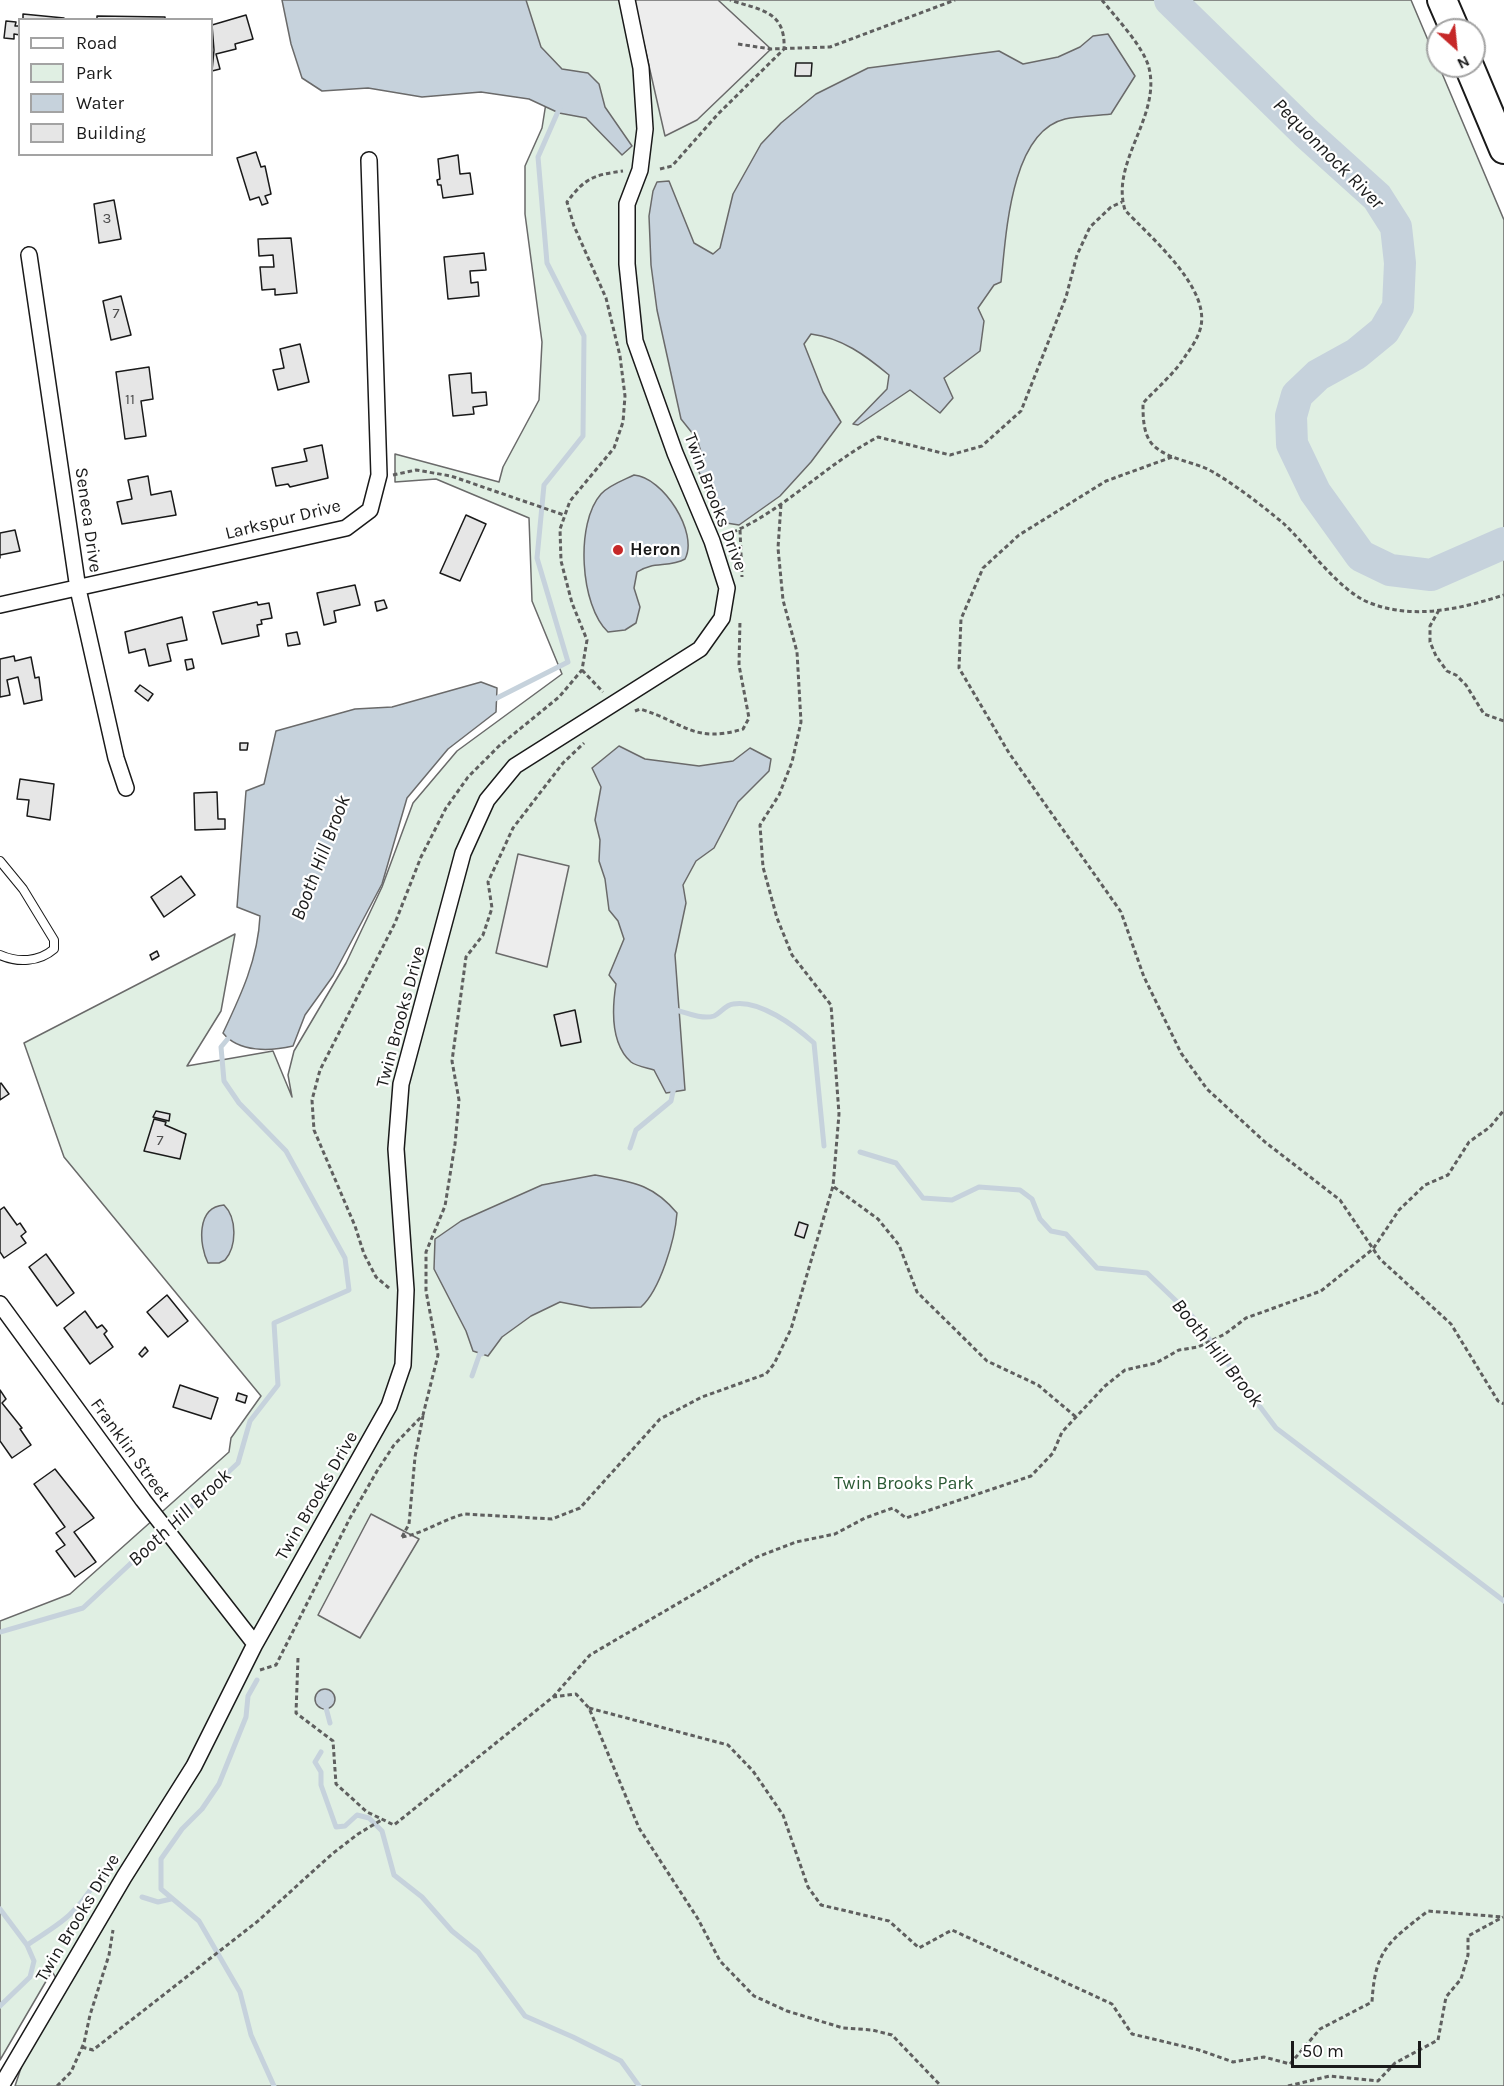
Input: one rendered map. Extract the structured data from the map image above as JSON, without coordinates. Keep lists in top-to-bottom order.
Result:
{
  "streets": {
    "street": [
      "Twin Brooks Drive",
      "Seneca Drive",
      "Larkspur Drive",
      "Franklin Street"
    ]
  },
  "crossings": [
    ["Twin Brooks Drive", "Franklin Street"],
    ["Seneca Drive", "Larkspur Drive"]
  ],
  "water": ["Pequonnock River", "Booth Hill Brook"],
  "parks": ["Twin Brooks Park"],
  "places": ["Heron"],
  "house_numbers": [
    "3",
    "7",
    "11",
    "7"
  ],
  "legend": [
    "Road",
    "Park",
    "Water",
    "Building"
  ],
  "scale_bar": "50 m",
  "north": "bottom right"
}
